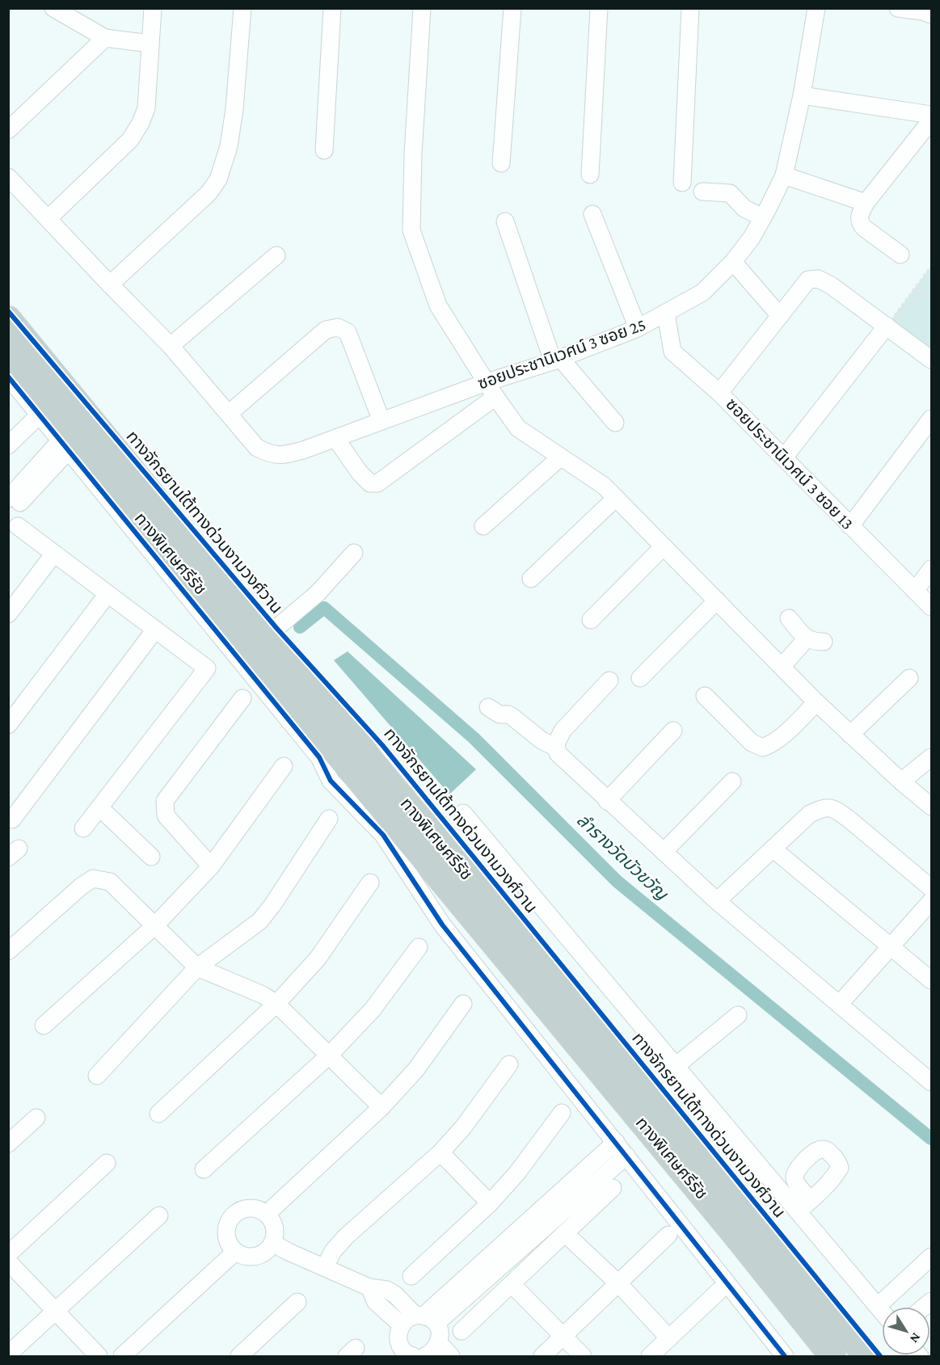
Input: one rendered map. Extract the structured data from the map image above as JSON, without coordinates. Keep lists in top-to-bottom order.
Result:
{
  "streets": {
    "highway": ["ทางพิเศษศรีรัช"],
    "street": ["ซอยประชานิเวศน์ 3 ซอย 25", "ซอยประชานิเวศน์ 3 ซอย 13"],
    "cycle path": ["ทางจักรยานใต้ทางด่วนงามวงศ์วาน"]
  },
  "crossings": [
    ["ซอยประชานิเวศน์ 3 ซอย 25", "ซอยประชานิเวศน์ 3 ซอย 13"]
  ],
  "water": ["ลำรางวัดบัวขวัญ"],
  "north": "bottom right"
}
